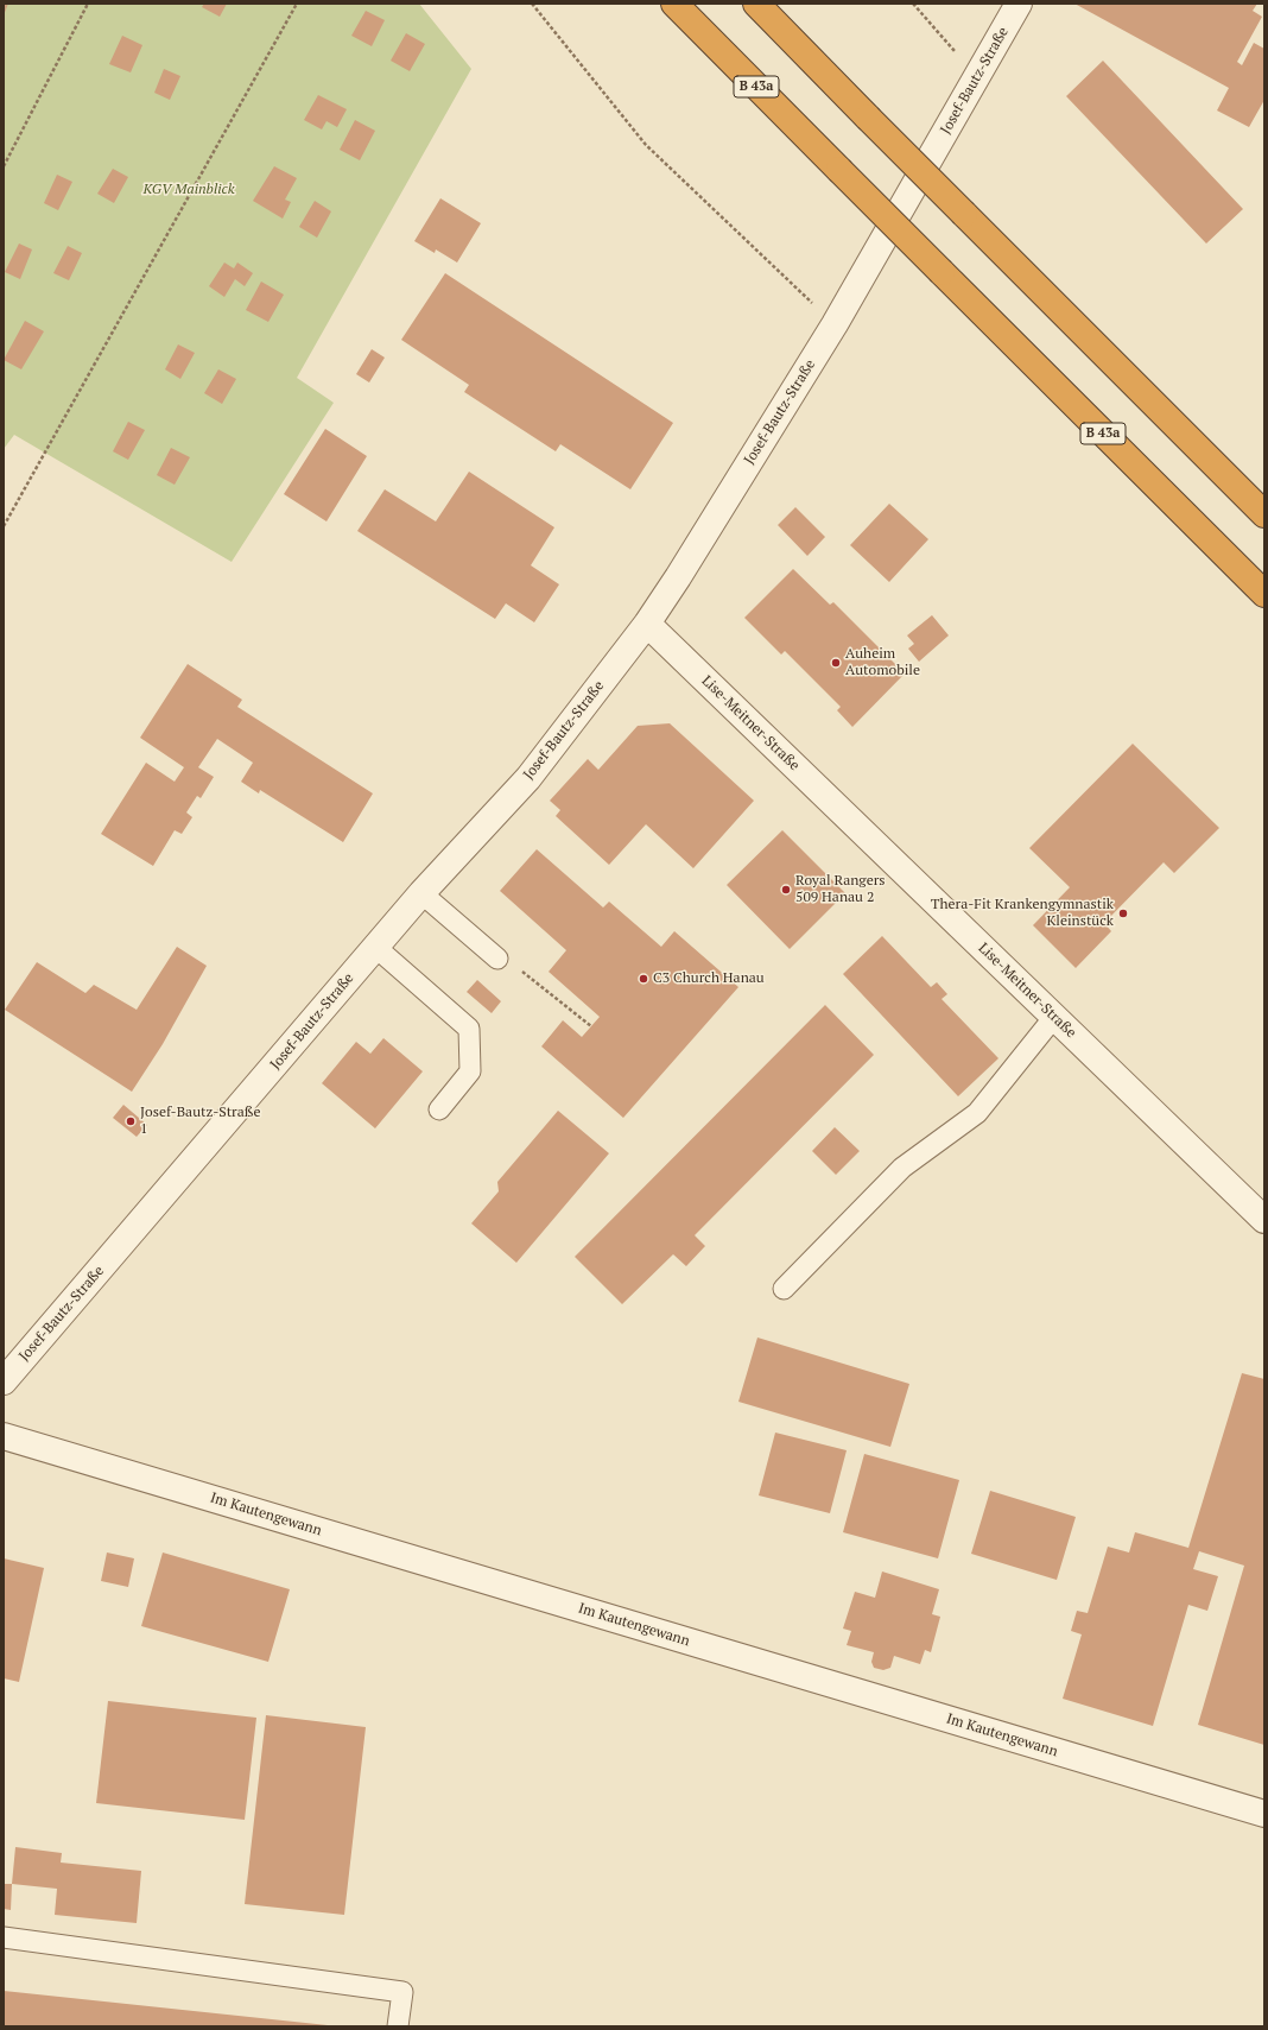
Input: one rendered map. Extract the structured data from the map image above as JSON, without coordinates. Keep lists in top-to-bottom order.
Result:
{
  "streets": {
    "highway": ["B 43a"],
    "street": ["Josef-Bautz-Straße", "Lise-Meitner-Straße", "Im Kautengewann"]
  },
  "crossings": [
    ["Josef-Bautz-Straße", "Lise-Meitner-Straße"]
  ],
  "parks": ["KGV Mainblick"],
  "places": [
    "Auheim Automobile",
    "Royal Rangers 509 Hanau 2",
    "Thera-Fit Krankengymnastik Kleinstück",
    "C3 Church Hanau",
    "Josef-Bautz-Straße 1"
  ]
}
